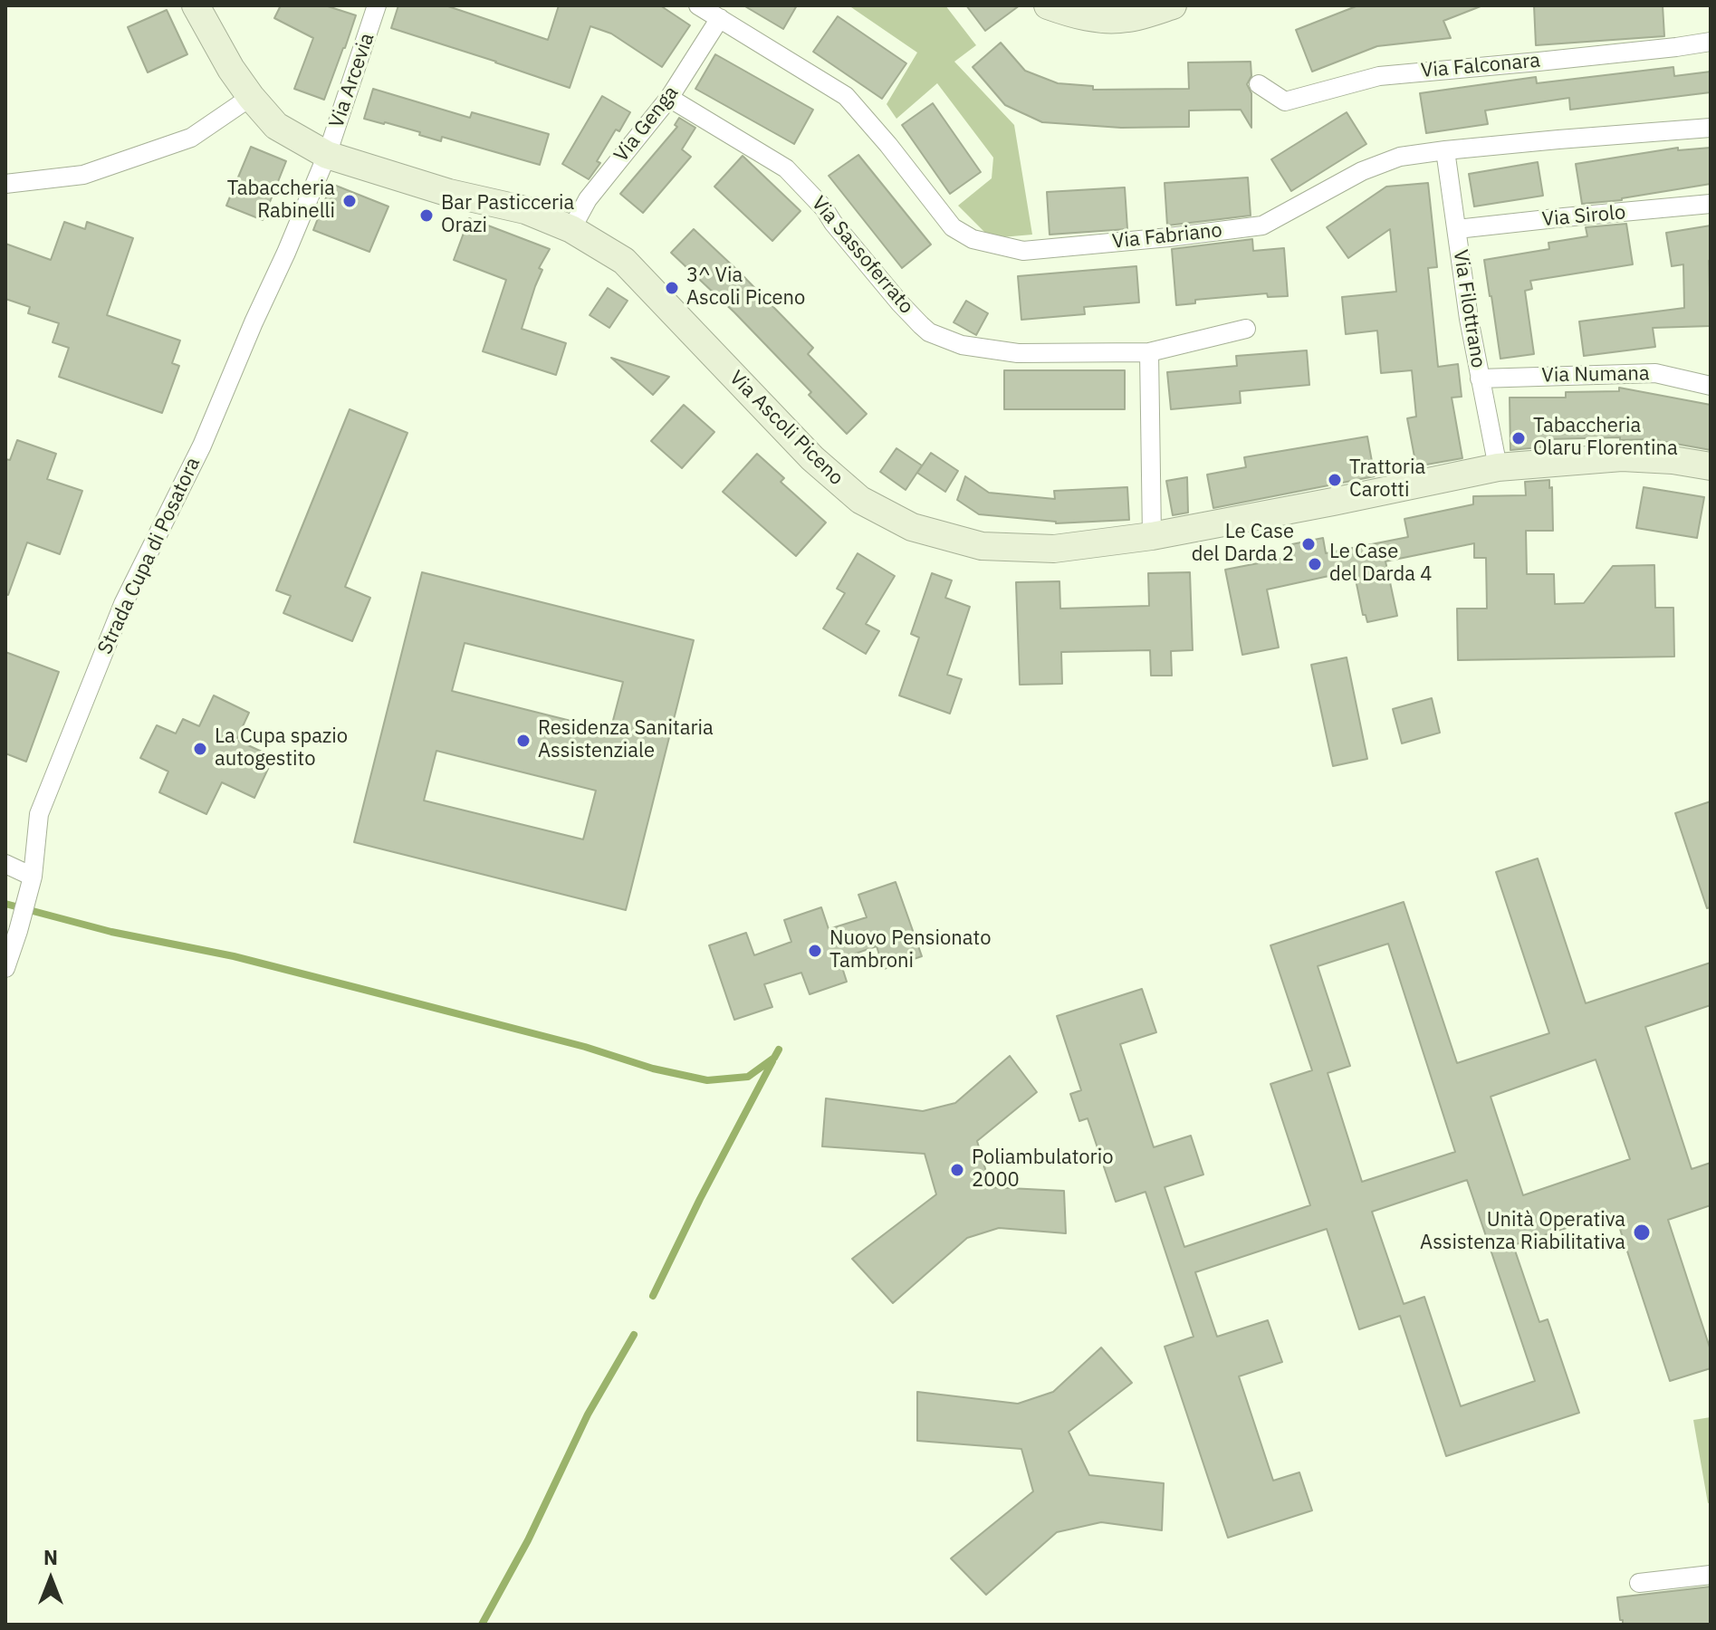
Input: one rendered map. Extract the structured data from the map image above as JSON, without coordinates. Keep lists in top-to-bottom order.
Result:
{
  "streets": {
    "street": [
      "Via Falconara",
      "Via Arcevia",
      "Via Genga",
      "Via Sirolo",
      "Via Fabriano",
      "Via Sassoferrato",
      "Via Filottrano",
      "Via Numana",
      "Via Ascoli Piceno",
      "Strada Cupa di Posatora"
    ]
  },
  "crossings": [
    ["Via Arcevia", "Via Ascoli Piceno"],
    ["Via Arcevia", "Strada Cupa di Posatora"],
    ["Via Genga", "Via Fabriano"],
    ["Via Genga", "Via Sassoferrato"],
    ["Via Genga", "Via Ascoli Piceno"],
    ["Via Sirolo", "Via Filottrano"],
    ["Via Fabriano", "Via Filottrano"],
    ["Via Filottrano", "Via Numana"],
    ["Via Filottrano", "Via Ascoli Piceno"],
    ["Via Ascoli Piceno", "Strada Cupa di Posatora"]
  ],
  "places": [
    "Tabaccheria Rabinelli",
    "Bar Pasticceria Orazi",
    "3^ Via Ascoli Piceno",
    "Tabaccheria Olaru Florentina",
    "Trattoria Carotti",
    "Le Case del Darda 2",
    "Le Case del Darda 4",
    "Residenza Sanitaria Assistenziale",
    "La Cupa spazio autogestito",
    "Nuovo Pensionato Tambroni",
    "Poliambulatorio 2000",
    "Unità Operativa Assistenza Riabilitativa"
  ],
  "north": "top"
}
